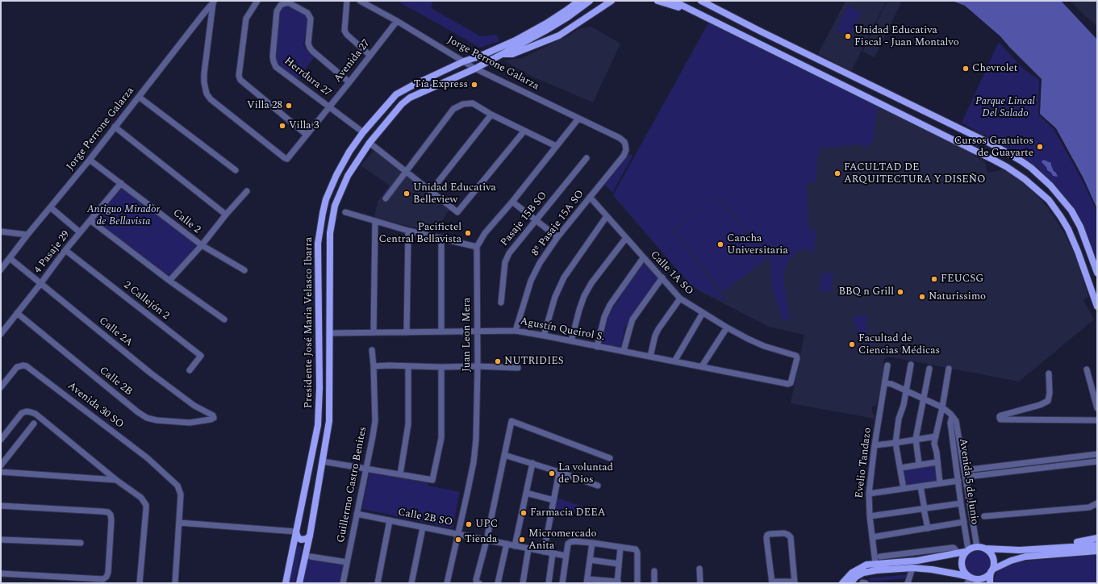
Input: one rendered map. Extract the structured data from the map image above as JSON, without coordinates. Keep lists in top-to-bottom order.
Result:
{
  "streets": {
    "main road": ["Presidente José Maria Velasco Ibarra"],
    "street": [
      "Avenida 27",
      "Jorge Perrone Galarza",
      "Herrdura 27",
      "Pasaje 15B SO",
      "Calle 2",
      "8º Pasaje 15A SO",
      "4 Pasaje 29",
      "Calle 1A SO",
      "2 Callejón 2",
      "Agustín Queirol S.",
      "Calle 2A",
      "Juan Leon Mera",
      "Calle 2B",
      "Avenida 30 SO",
      "Evelio Tandazo",
      "Avenida 5 de Junio",
      "Guillermo Castro Benites",
      "Calle 2B SO"
    ]
  },
  "crossings": [
    ["Avenida 27", "Jorge Perrone Galarza"],
    ["Avenida 27", "Herrdura 27"],
    ["Jorge Perrone Galarza", "Calle 2"],
    ["Jorge Perrone Galarza", "8º Pasaje 15A SO"],
    ["Jorge Perrone Galarza", "Presidente José Maria Velasco Ibarra"],
    ["Jorge Perrone Galarza", "Calle 2A"],
    ["Herrdura 27", "Presidente José Maria Velasco Ibarra"],
    ["Calle 2", "4 Pasaje 29"],
    ["8º Pasaje 15A SO", "Calle 1A SO"],
    ["8º Pasaje 15A SO", "Agustín Queirol S."],
    ["4 Pasaje 29", "2 Callejón 2"],
    ["4 Pasaje 29", "Calle 2A"],
    ["4 Pasaje 29", "Calle 2B"],
    ["Calle 1A SO", "Agustín Queirol S."],
    ["Presidente José Maria Velasco Ibarra", "Agustín Queirol S."],
    ["Agustín Queirol S.", "Juan Leon Mera"],
    ["Calle 2A", "Calle 2B"],
    ["Juan Leon Mera", "Calle 2B SO"],
    ["Evelio Tandazo", "Avenida 5 de Junio"],
    ["Guillermo Castro Benites", "Calle 2B SO"]
  ],
  "parks": ["Parque Lineal Del Salado", "Antiguo Mirador de Bellavista"],
  "places": [
    "Unidad Educativa Fiscal - Juan Montalvo",
    "Chevrolet",
    "Tía Express",
    "Villa 28",
    "Villa 3",
    "Cursos Gratuitos de Guayarte",
    "FACULTAD DE ARQUITECTURA Y DISEÑO",
    "Unidad Educativa Belleview",
    "Pacifictel Central Bellavista",
    "Cancha Universitaria",
    "FEUCSG",
    "BBQ n Grill",
    "Naturissimo",
    "Facultad de Ciencias Médicas",
    "NUTRIDIES",
    "La voluntad de Dios",
    "Farmacia DEEA",
    "UPC",
    "Tienda",
    "Micromercado Anita"
  ]
}
